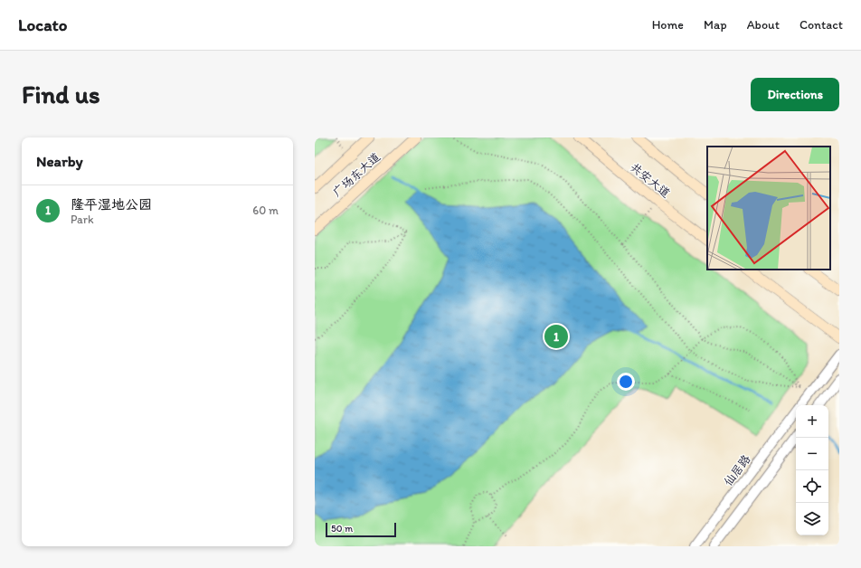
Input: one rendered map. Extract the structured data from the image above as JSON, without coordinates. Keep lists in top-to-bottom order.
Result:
{
  "streets": {
    "main road": ["广场东大道", "共安大道"],
    "street": ["仙居路"]
  },
  "scale_bar": "50 m",
  "page": {
    "header": "Locato",
    "nav": [
      "Home",
      "Map",
      "About",
      "Contact"
    ],
    "buttons": "Directions",
    "title": "Find us",
    "heading": "Nearby",
    "list": [
      {
        "mark": "1",
        "name": "隆平湿地公园",
        "note": "Park",
        "value": "60 m"
      }
    ],
    "pins": "1",
    "map_buttons": ["+", "−"],
    "scale": "50 m"
  }
}
